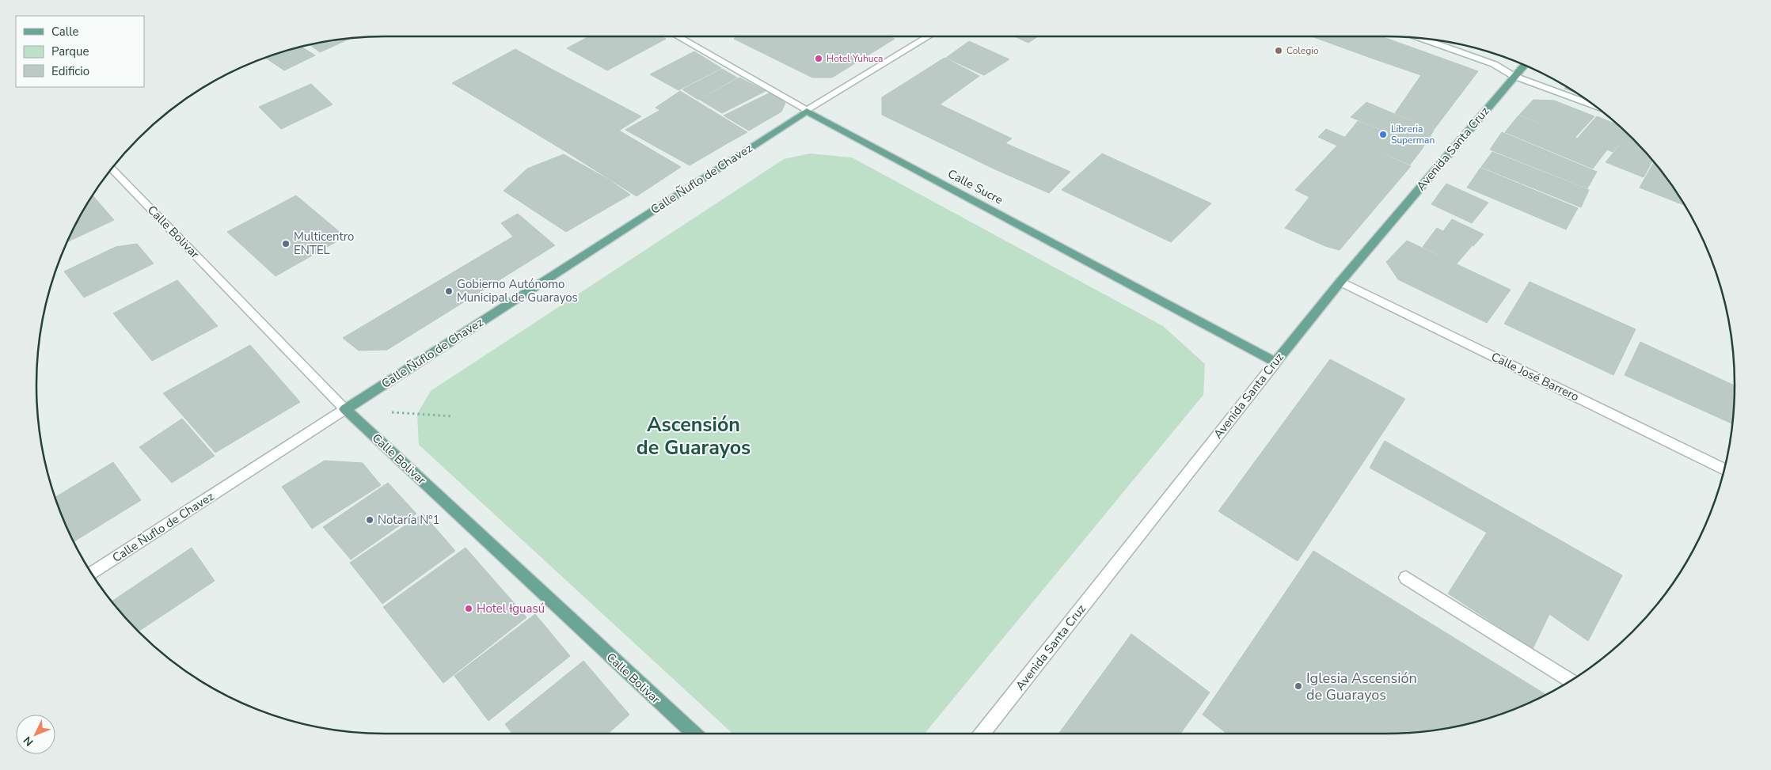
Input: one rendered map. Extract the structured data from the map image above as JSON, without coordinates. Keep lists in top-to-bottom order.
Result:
{
  "streets": {
    "main road": [
      "Avenida Santa Cruz",
      "Calle Ñuflo de Chavez",
      "Calle Sucre",
      "Calle Bolivar"
    ],
    "street": ["Calle José Barrero"]
  },
  "crossings": [
    ["Avenida Santa Cruz", "Calle Sucre"],
    ["Avenida Santa Cruz", "Calle José Barrero"],
    ["Calle Ñuflo de Chavez", "Calle Sucre"],
    ["Calle Ñuflo de Chavez", "Calle Bolivar"]
  ],
  "districts": ["Ascensión de Guarayos"],
  "places": [
    "Colegio",
    "Hotel Yuhuca",
    "Libreria Superman",
    "Multicentro ENTEL",
    "Gobierno Autónomo Municipal de Guarayos",
    "Notaría Nº1",
    "Hotel Ɨguasú",
    "Iglesia Ascensión de Guarayos"
  ],
  "legend": ["Calle", "Parque", "Edificio"],
  "north": "bottom left"
}
